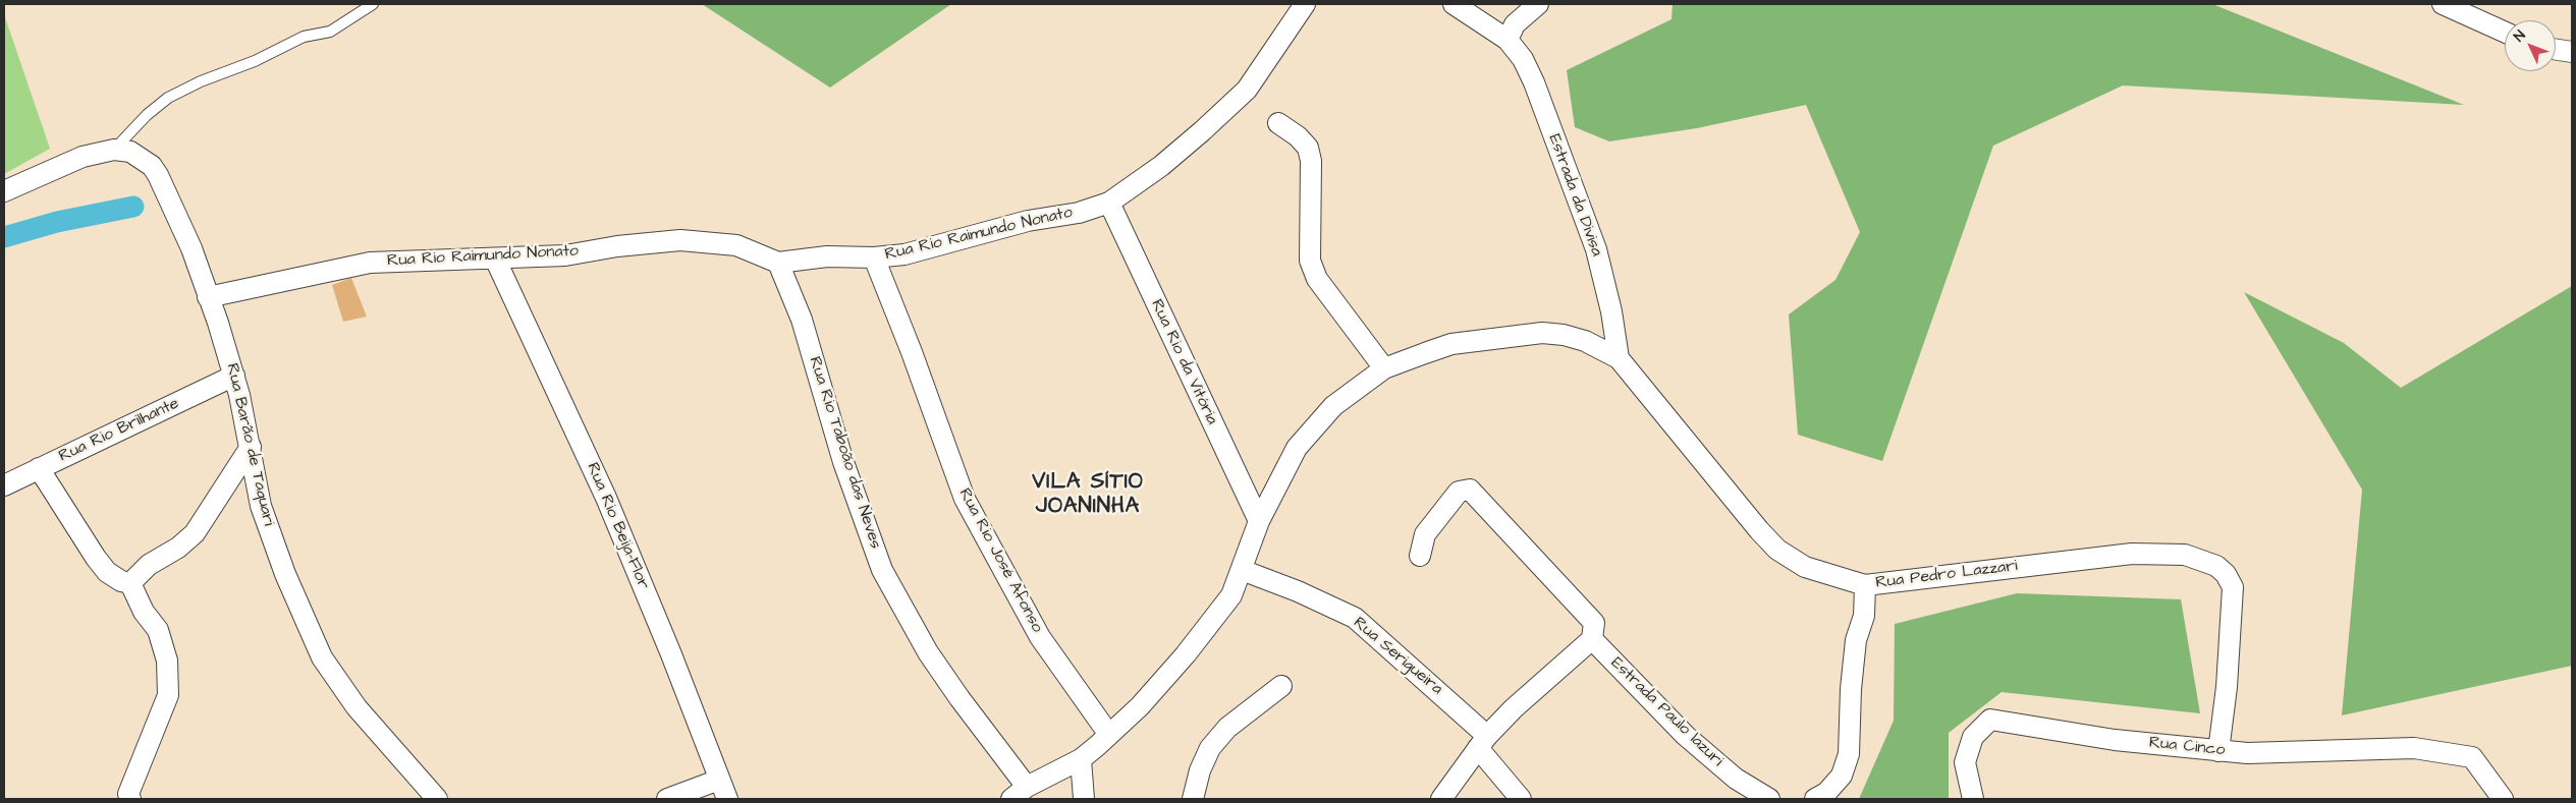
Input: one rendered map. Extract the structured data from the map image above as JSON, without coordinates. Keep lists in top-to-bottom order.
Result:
{
  "streets": {
    "street": [
      "Estrada da Divisa",
      "Rua Rio Raimundo Nonato",
      "Rua Rio da Vitória",
      "Rua Rio Brilhante",
      "Rua Barão de Taquari",
      "Rua Rio Taboão das Neves",
      "Rua Rio Beija-Flor",
      "Rua Rio José Afonso",
      "Rua Pedro Lazzari",
      "Rua Serigueira",
      "Estrada Paulo lazuri",
      "Rua Cinco"
    ]
  },
  "crossings": [
    ["Estrada da Divisa", "Rua Pedro Lazzari"],
    ["Rua Rio Raimundo Nonato", "Rua Rio da Vitória"],
    ["Rua Rio Raimundo Nonato", "Rua Barão de Taquari"],
    ["Rua Rio Raimundo Nonato", "Rua Rio Taboão das Neves"],
    ["Rua Rio Raimundo Nonato", "Rua Rio Beija-Flor"],
    ["Rua Rio Raimundo Nonato", "Rua Rio José Afonso"],
    ["Rua Rio Brilhante", "Rua Barão de Taquari"],
    ["Rua Pedro Lazzari", "Rua Cinco"]
  ],
  "districts": ["VILA SÍTIO JOANINHA"],
  "north": "top left"
}
